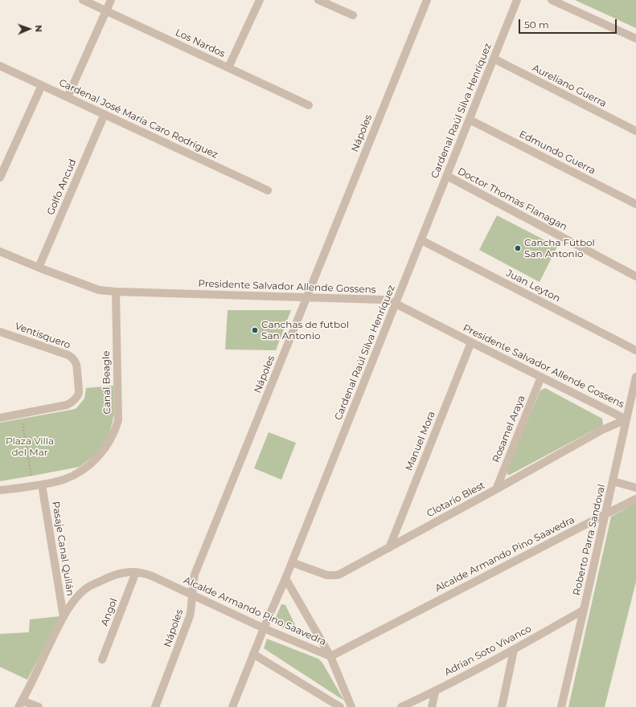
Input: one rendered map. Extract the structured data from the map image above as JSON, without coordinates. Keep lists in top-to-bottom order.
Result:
{
  "streets": {
    "street": [
      "Los Nardos",
      "Aureliano Guerra",
      "Cardenal Raúl Silva Henríquez",
      "Cardenal José María Caro Rodríguez",
      "Nápoles",
      "Edmundo Guerra",
      "Golfo Ancud",
      "Doctor Thomas Flanagan",
      "Juan Leyton",
      "Presidente Salvador Allende Gossens",
      "Ventisquero",
      "Canal Beagle",
      "Rosamel Araya",
      "Manuel Mora",
      "Clotario Blest",
      "Roberto Parra Sandoval",
      "Pasaje Canal Quilán",
      "Alcalde Armando Pino Saavedra",
      "Angol",
      "Adrian Soto Vivanco"
    ]
  },
  "crossings": [
    ["Aureliano Guerra", "Cardenal Raúl Silva Henríquez"],
    ["Cardenal Raúl Silva Henríquez", "Edmundo Guerra"],
    ["Cardenal Raúl Silva Henríquez", "Doctor Thomas Flanagan"],
    ["Cardenal Raúl Silva Henríquez", "Juan Leyton"],
    ["Cardenal Raúl Silva Henríquez", "Presidente Salvador Allende Gossens"],
    ["Cardenal Raúl Silva Henríquez", "Clotario Blest"],
    ["Cardenal Raúl Silva Henríquez", "Alcalde Armando Pino Saavedra"],
    ["Cardenal José María Caro Rodríguez", "Golfo Ancud"],
    ["Nápoles", "Presidente Salvador Allende Gossens"],
    ["Nápoles", "Alcalde Armando Pino Saavedra"],
    ["Golfo Ancud", "Presidente Salvador Allende Gossens"],
    ["Presidente Salvador Allende Gossens", "Canal Beagle"],
    ["Presidente Salvador Allende Gossens", "Rosamel Araya"],
    ["Presidente Salvador Allende Gossens", "Manuel Mora"],
    ["Presidente Salvador Allende Gossens", "Clotario Blest"],
    ["Presidente Salvador Allende Gossens", "Roberto Parra Sandoval"],
    ["Canal Beagle", "Pasaje Canal Quilán"],
    ["Rosamel Araya", "Clotario Blest"],
    ["Manuel Mora", "Clotario Blest"],
    ["Clotario Blest", "Roberto Parra Sandoval"],
    ["Roberto Parra Sandoval", "Alcalde Armando Pino Saavedra"],
    ["Roberto Parra Sandoval", "Adrian Soto Vivanco"],
    ["Pasaje Canal Quilán", "Alcalde Armando Pino Saavedra"],
    ["Alcalde Armando Pino Saavedra", "Angol"]
  ],
  "parks": ["Plaza Villa del Mar"],
  "places": ["Cancha Fútbol San Antonio", "Canchas de futbol San Antonio"],
  "scale_bar": "50 m",
  "north": "right"
}
